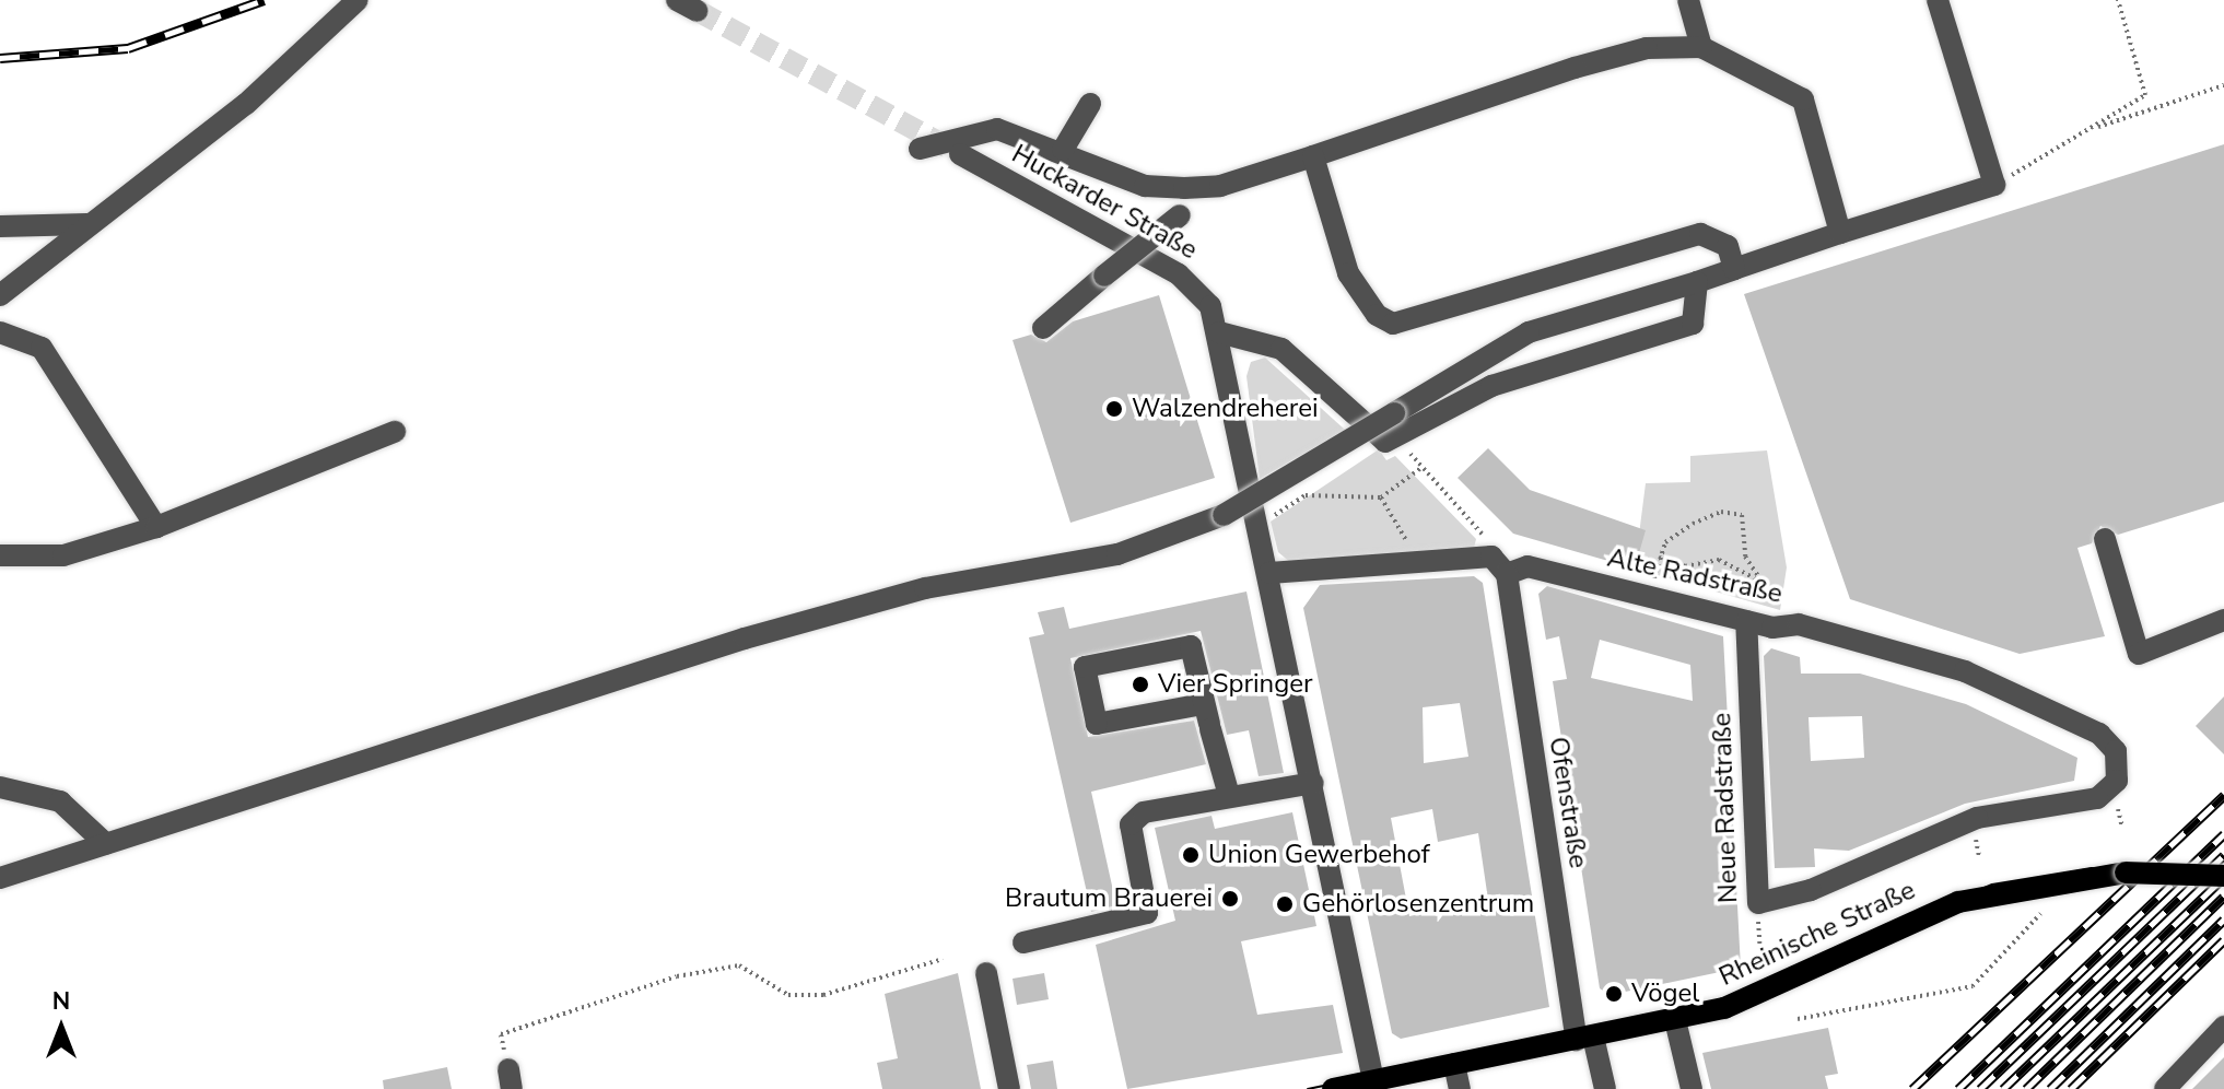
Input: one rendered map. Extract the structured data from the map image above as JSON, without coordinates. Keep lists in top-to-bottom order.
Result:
{
  "streets": {
    "main road": ["Rheinische Straße"],
    "street": [
      "Huckarder Straße",
      "Alte Radstraße",
      "Ofenstraße",
      "Neue Radstraße"
    ]
  },
  "crossings": [
    ["Huckarder Straße", "Alte Radstraße"],
    ["Huckarder Straße", "Rheinische Straße"],
    ["Alte Radstraße", "Ofenstraße"],
    ["Alte Radstraße", "Neue Radstraße"],
    ["Alte Radstraße", "Rheinische Straße"],
    ["Ofenstraße", "Rheinische Straße"],
    ["Neue Radstraße", "Rheinische Straße"]
  ],
  "places": [
    "Walzendreherei",
    "Vier Springer",
    "Union Gewerbehof",
    "Brautum Brauerei",
    "Gehörlosenzentrum",
    "Vögel"
  ],
  "north": "top"
}
